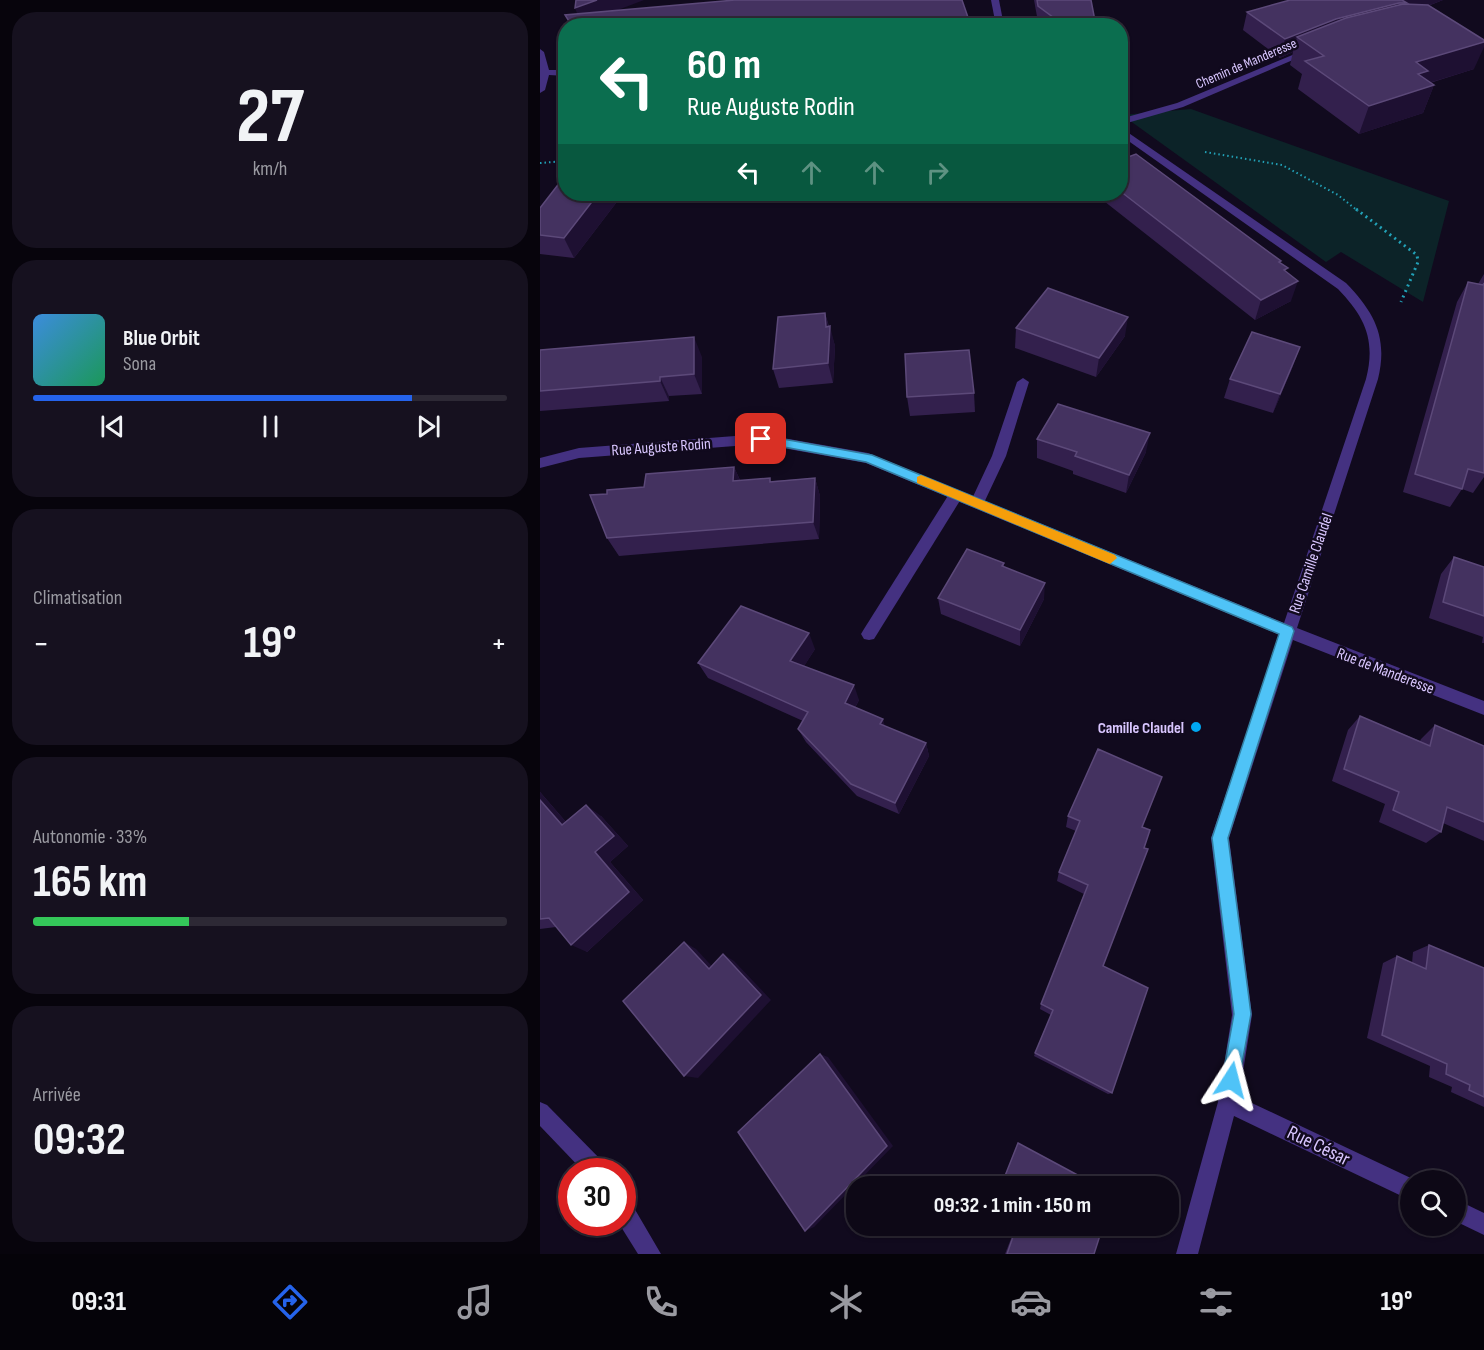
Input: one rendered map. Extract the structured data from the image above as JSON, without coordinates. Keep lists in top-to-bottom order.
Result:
{
  "streets": {
    "street": [
      "Chemin de Manderesse",
      "Rue Auguste Rodin",
      "Rue Camille Claudel",
      "Rue de Manderesse",
      "Rue César"
    ]
  },
  "crossings": [
    ["Rue Auguste Rodin", "Rue Camille Claudel"],
    ["Rue Auguste Rodin", "Rue de Manderesse"],
    ["Rue Camille Claudel", "Rue de Manderesse"],
    ["Rue Camille Claudel", "Rue César"]
  ],
  "places": ["Camille Claudel"],
  "page": {
    "tile": [
      ["27", "km/h"],
      "Climatisation",
      ["Autonomie · 33%", "165 km"],
      ["Arrivée", "09:32"]
    ],
    "turn": ["60 m", "Rue Auguste Rodin"],
    "song": ["Blue Orbit", "Sona"],
    "heat": ["−", "19°", "+"],
    "limit": "30",
    "trip": "09:32 · 1 min · 150 m",
    "tabs": ["09:31", "19°"]
  }
}
